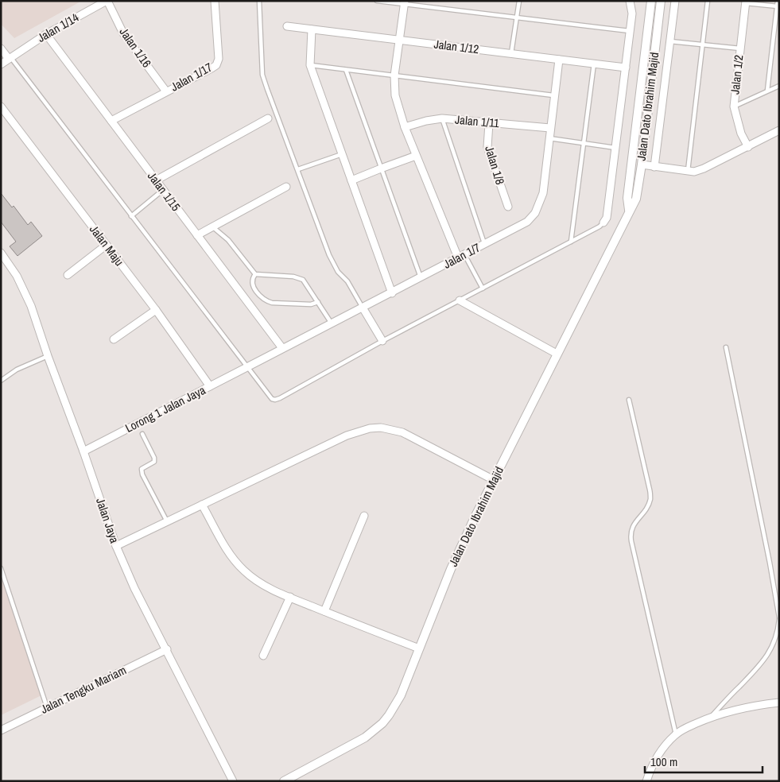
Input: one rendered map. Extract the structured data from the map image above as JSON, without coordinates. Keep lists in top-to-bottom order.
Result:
{
  "streets": {
    "street": [
      "Jalan 1/14",
      "Jalan 1/12",
      "Jalan 1/16",
      "Jalan 1/2",
      "Jalan 1/17",
      "Jalan Dato Ibrahim Majid",
      "Jalan 1/11",
      "Jalan 1/8",
      "Jalan 1/15",
      "Jalan Maju",
      "Jalan 1/7",
      "Lorong 1 Jalan Jaya",
      "Jalan Jaya",
      "Jalan Tengku Mariam"
    ]
  },
  "crossings": [
    ["Jalan 1/14", "Jalan 1/16"],
    ["Jalan 1/14", "Jalan 1/15"],
    ["Jalan 1/12", "Jalan 1/7"],
    ["Jalan 1/16", "Jalan 1/17"],
    ["Jalan 1/17", "Jalan 1/15"],
    ["Jalan 1/11", "Jalan 1/8"],
    ["Jalan 1/11", "Jalan 1/7"],
    ["Jalan 1/15", "Jalan 1/7"],
    ["Jalan Maju", "Lorong 1 Jalan Jaya"],
    ["Jalan 1/7", "Lorong 1 Jalan Jaya"],
    ["Lorong 1 Jalan Jaya", "Jalan Jaya"],
    ["Jalan Jaya", "Jalan Tengku Mariam"]
  ],
  "scale_bar": "100 m"
}
